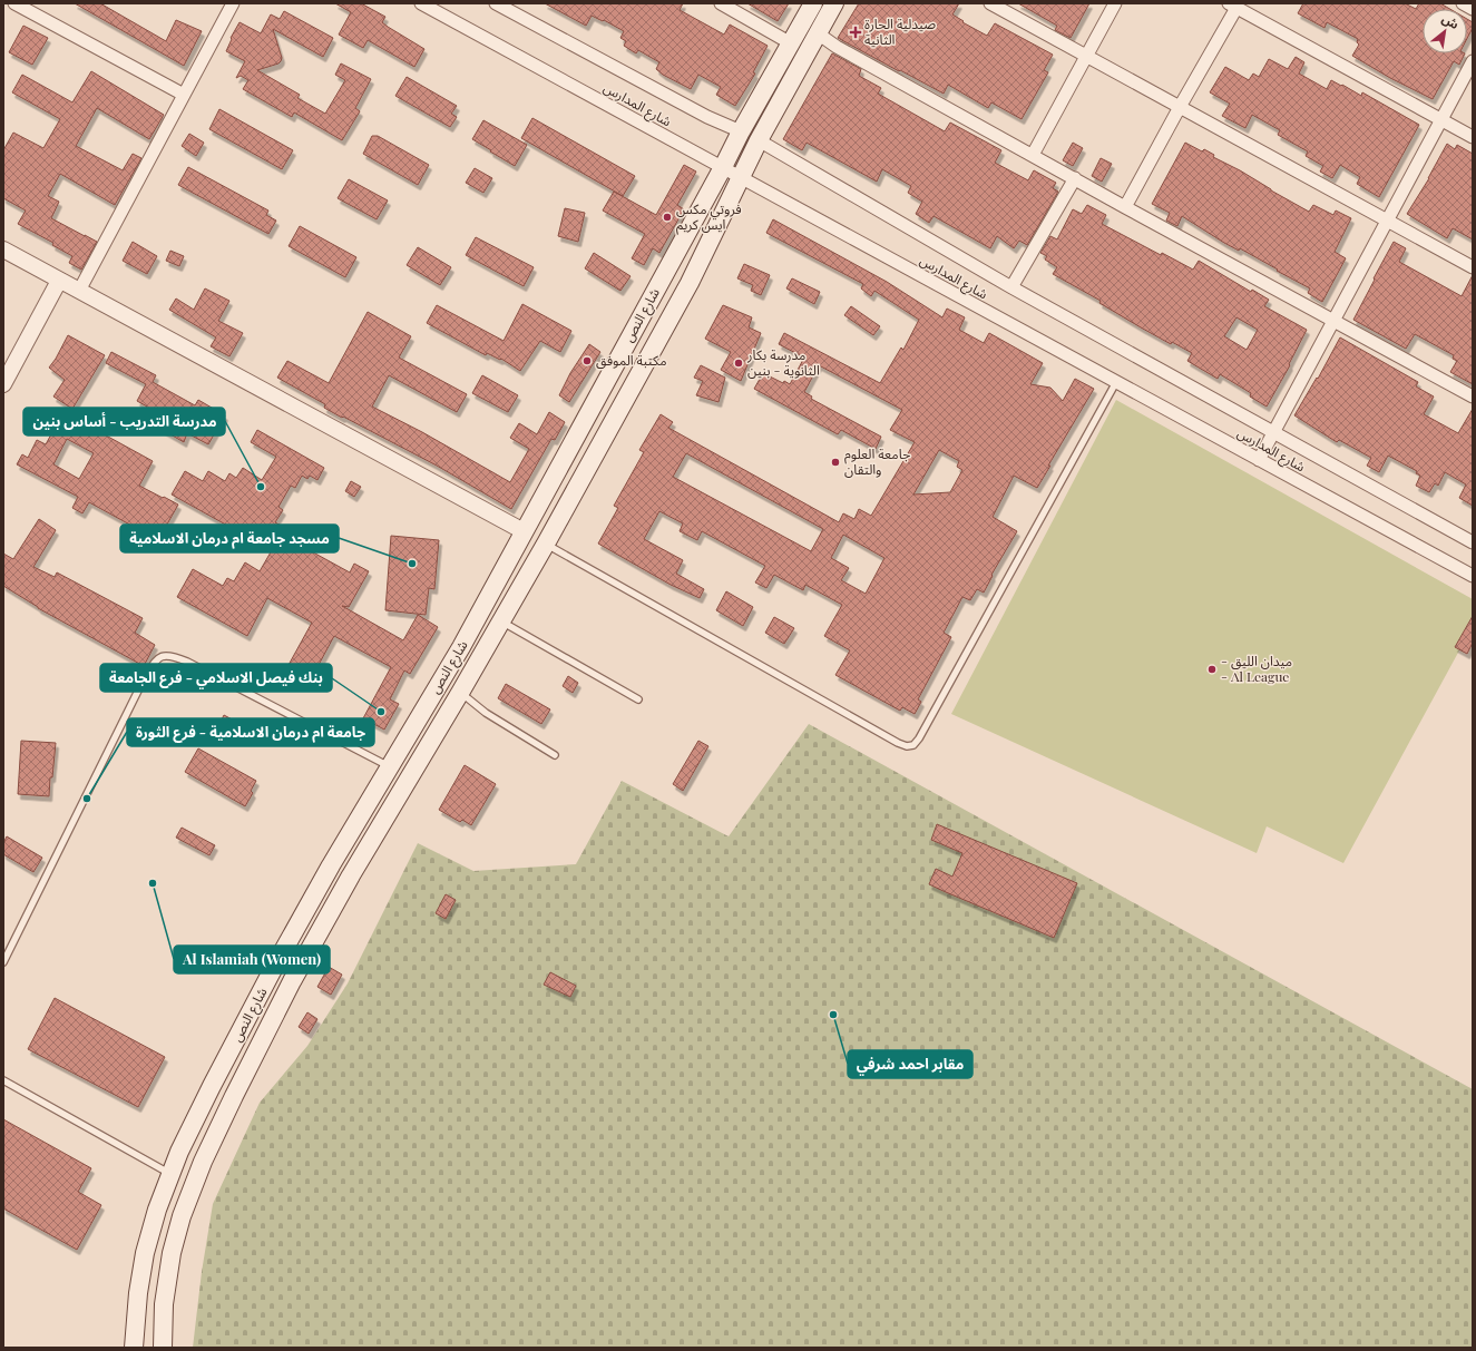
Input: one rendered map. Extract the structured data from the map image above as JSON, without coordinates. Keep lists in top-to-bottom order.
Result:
{
  "streets": {
    "main road": ["شارع النص"],
    "street": ["شارع المدارس"]
  },
  "crossings": [
    ["شارع المدارس", "شارع النص"]
  ],
  "places": {
    "health": ["صيدلية الحارة الثانية"],
    "other": [
      "فروتي مكس ايس كريم",
      "مكتبة الموفق",
      "مدرسة بكار الثانوية - بنين",
      "جامعة العلوم والتقان",
      "مدرسة التدريب - أساس بنين",
      "مسجد جامعة ام درمان الاسلامية",
      "- ميدان الليق - Al League",
      "بنك فيصل الاسلامي - فرع الجامعة",
      "جامعة ام درمان الاسلامية - فرع الثورة",
      "Al Islamiah (Women)",
      "مقابر احمد شرفي"
    ]
  },
  "north": "top right"
}
